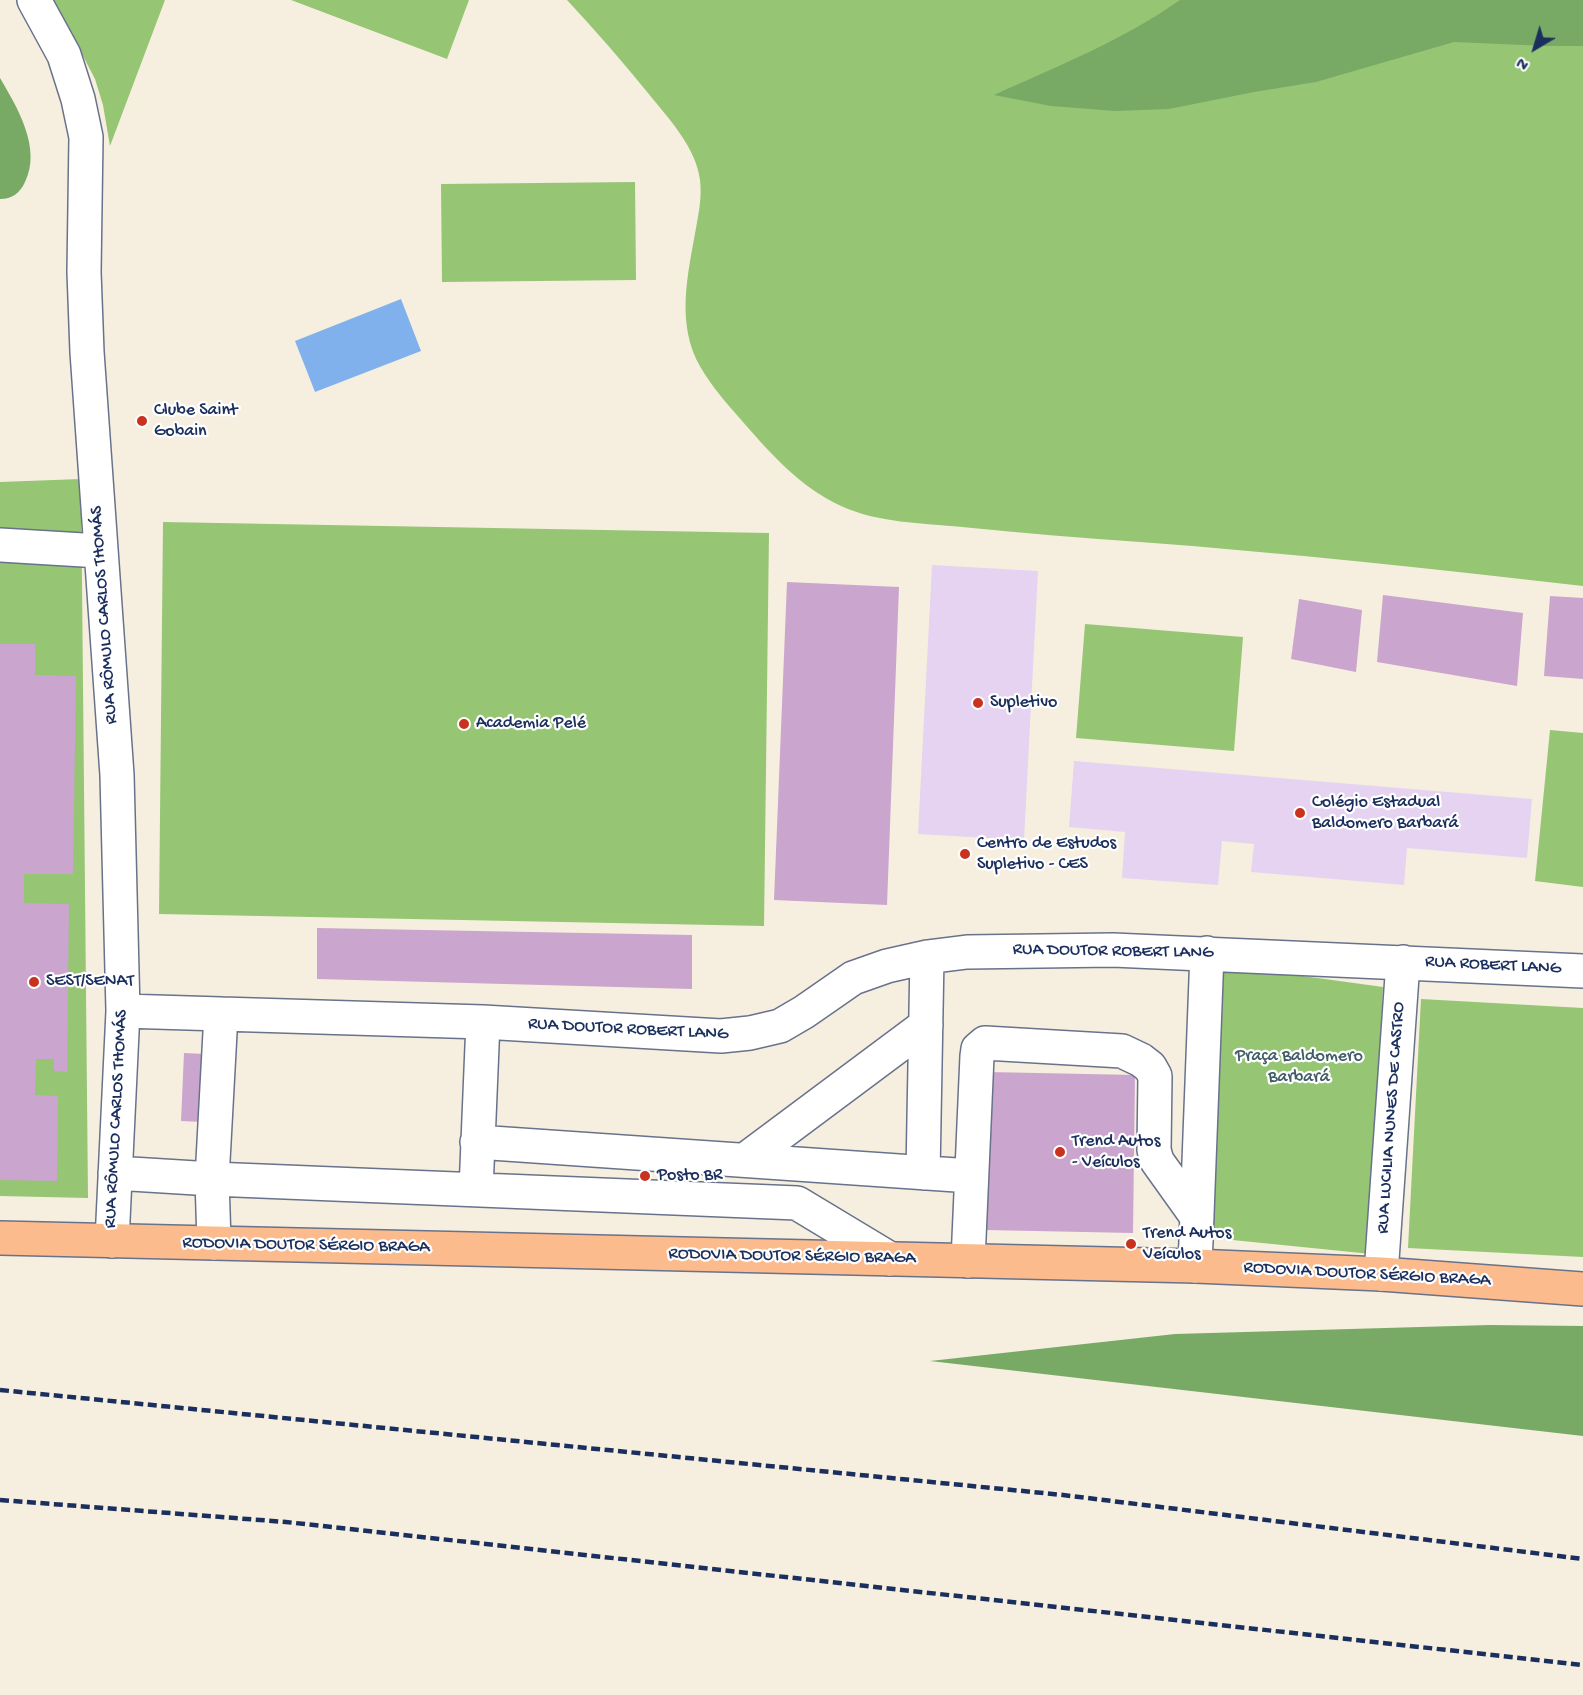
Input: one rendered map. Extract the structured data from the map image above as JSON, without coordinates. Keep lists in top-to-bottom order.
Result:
{
  "streets": {
    "main road": ["RODOVIA DOUTOR SÉRGIO BRAGA"],
    "street": [
      "RUA RÔMULO CARLOS THOMÁS",
      "RUA DOUTOR ROBERT LANG",
      "RUA ROBERT LANG",
      "RUA LUCILIA NUNES DE CASTRO"
    ]
  },
  "crossings": [
    ["RUA RÔMULO CARLOS THOMÁS", "RUA DOUTOR ROBERT LANG"],
    ["RUA RÔMULO CARLOS THOMÁS", "RODOVIA DOUTOR SÉRGIO BRAGA"],
    ["RUA DOUTOR ROBERT LANG", "RUA ROBERT LANG"],
    ["RUA DOUTOR ROBERT LANG", "RUA LUCILIA NUNES DE CASTRO"],
    ["RUA ROBERT LANG", "RUA LUCILIA NUNES DE CASTRO"],
    ["RUA LUCILIA NUNES DE CASTRO", "RODOVIA DOUTOR SÉRGIO BRAGA"]
  ],
  "parks": ["Praça Baldomero Barbará"],
  "places": [
    "Clube Saint Gobain",
    "Supletivo",
    "Academia Pelé",
    "Colégio Estadual Baldomero Barbará",
    "Centro de Estudos Supletivo - CES",
    "SEST/SENAT",
    "Trend Autos - Veículos",
    "Posto BR",
    "Trend Autos Veículos"
  ],
  "north": "bottom left"
}
